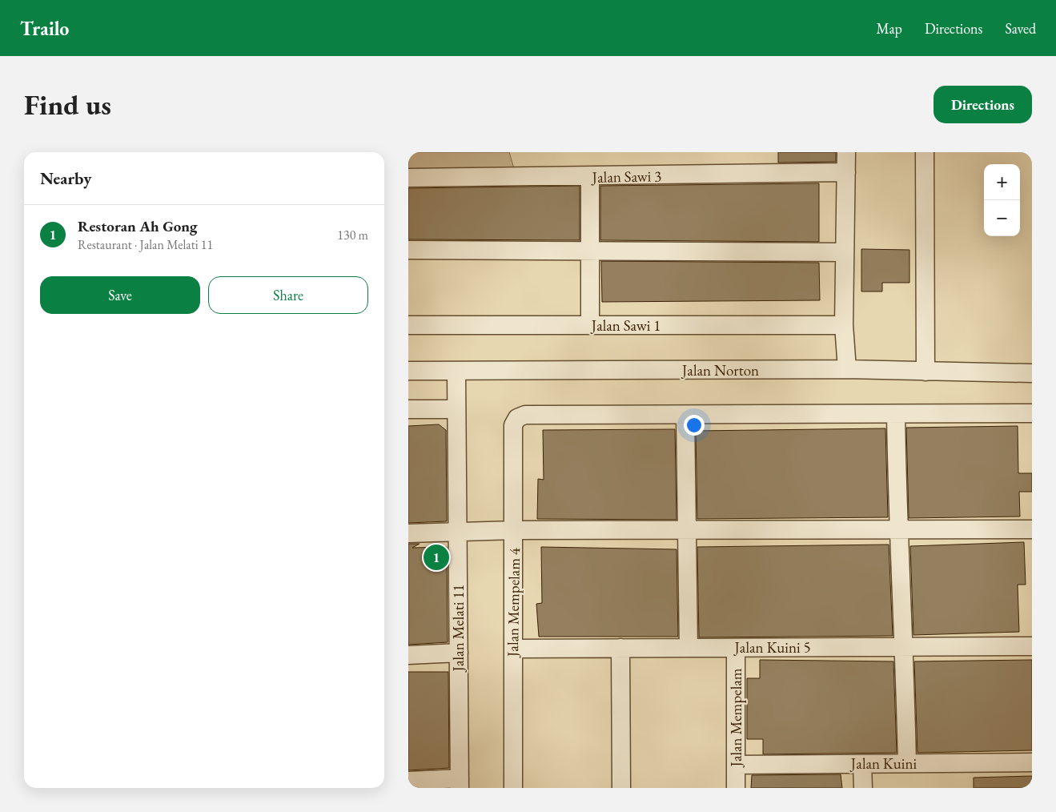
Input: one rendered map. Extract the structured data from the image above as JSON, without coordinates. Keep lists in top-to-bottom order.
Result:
{
  "streets": {
    "street": [
      "Jalan Sawi 3",
      "Jalan Sawi 1",
      "Jalan Norton",
      "Jalan Mempelam 4",
      "Jalan Melati 11",
      "Jalan Kuini 5",
      "Jalan Mempelam",
      "Jalan Kuini"
    ]
  },
  "crossings": [
    ["Jalan Norton", "Jalan Melati 11"],
    ["Jalan Mempelam 4", "Jalan Kuini 5"],
    ["Jalan Kuini 5", "Jalan Mempelam"],
    ["Jalan Mempelam", "Jalan Kuini"]
  ],
  "page": {
    "header": "Trailo",
    "nav": ["Map", "Directions", "Saved"],
    "buttons": [
      "Directions",
      ["Save", "Share"]
    ],
    "title": "Find us",
    "heading": "Nearby",
    "map_buttons": ["+", "−"],
    "list": [
      {
        "mark": "1",
        "name": "Restoran Ah Gong",
        "note": "Restaurant · Jalan Melati 11",
        "value": "130 m"
      }
    ],
    "pins": "1"
  }
}
